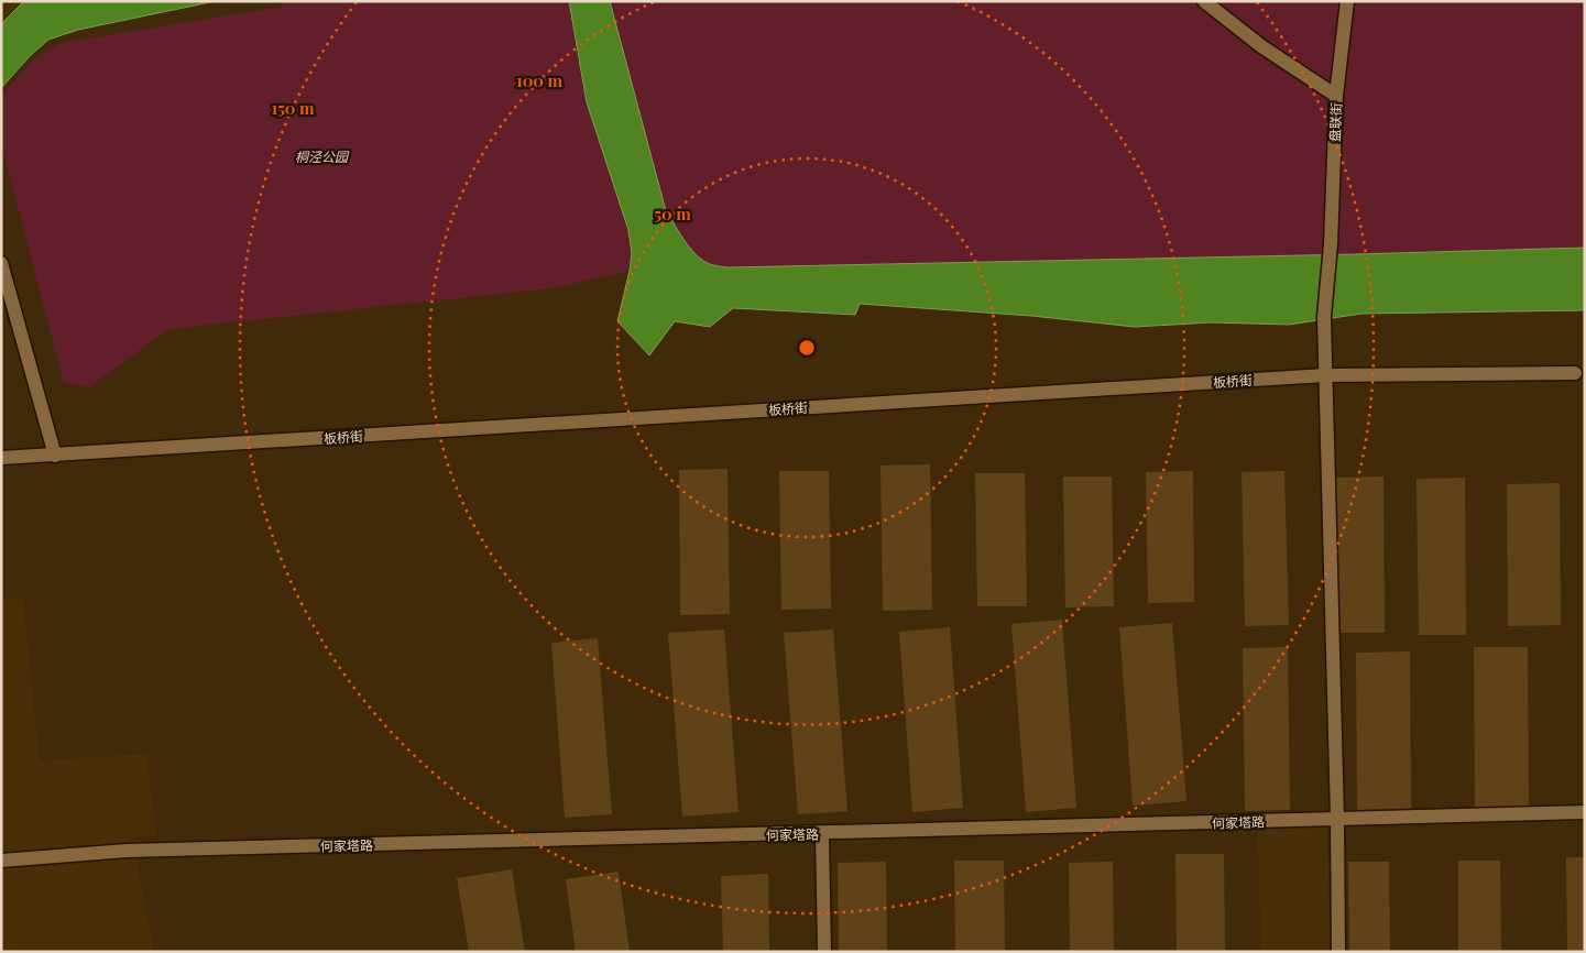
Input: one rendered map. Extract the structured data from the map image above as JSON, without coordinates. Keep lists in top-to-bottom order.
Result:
{
  "streets": {
    "street": ["盘联街", "板桥街", "何家塔路"]
  },
  "crossings": [
    ["盘联街", "板桥街"],
    ["盘联街", "何家塔路"]
  ],
  "parks": ["桐泾公园"],
  "rings": ["100 m", "150 m", "50 m"]
}
